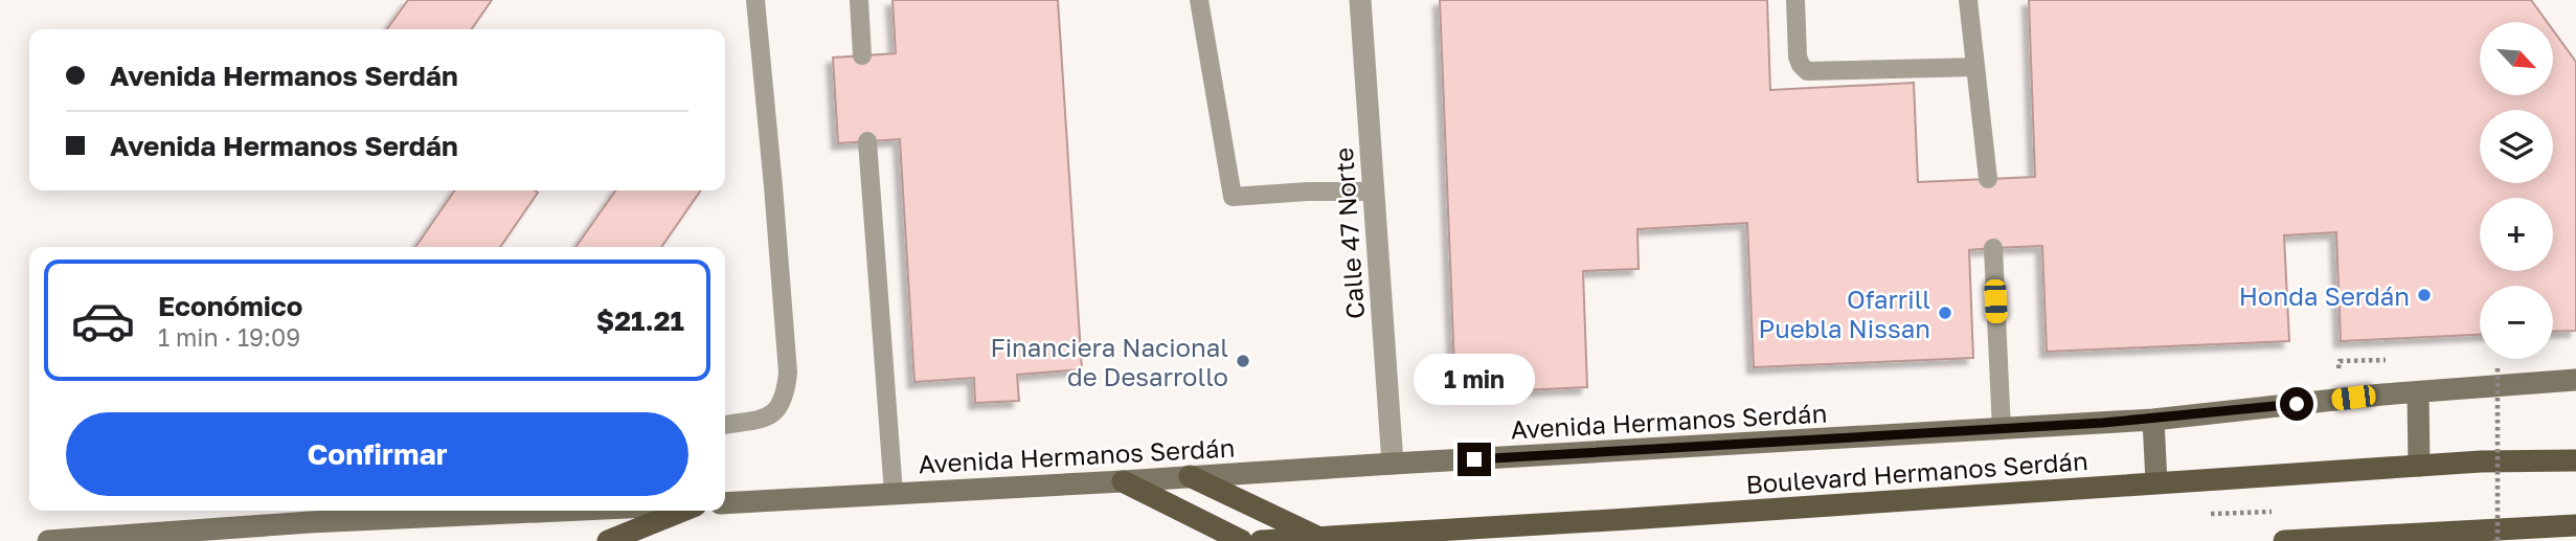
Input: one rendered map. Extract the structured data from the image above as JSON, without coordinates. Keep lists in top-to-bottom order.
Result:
{
  "streets": {
    "main road": ["Avenida Hermanos Serdán", "Boulevard Hermanos Serdán"],
    "street": ["Calle 47 Norte"]
  },
  "crossings": [
    ["Calle 47 Norte", "Avenida Hermanos Serdán"]
  ],
  "places": ["Honda Serdán", "Ofarrill Puebla Nissan", "Financiera Nacional de Desarrollo"],
  "north": "bottom right",
  "page": {
    "map_buttons": ["+", "−"],
    "banner": ["Avenida Hermanos Serdán", "Avenida Hermanos Serdán"],
    "list": [
      {
        "name": "Económico",
        "note": "1 min · 19:09",
        "value": "$21.21"
      }
    ],
    "bubble": "1 min",
    "buttons": "Confirmar"
  }
}
